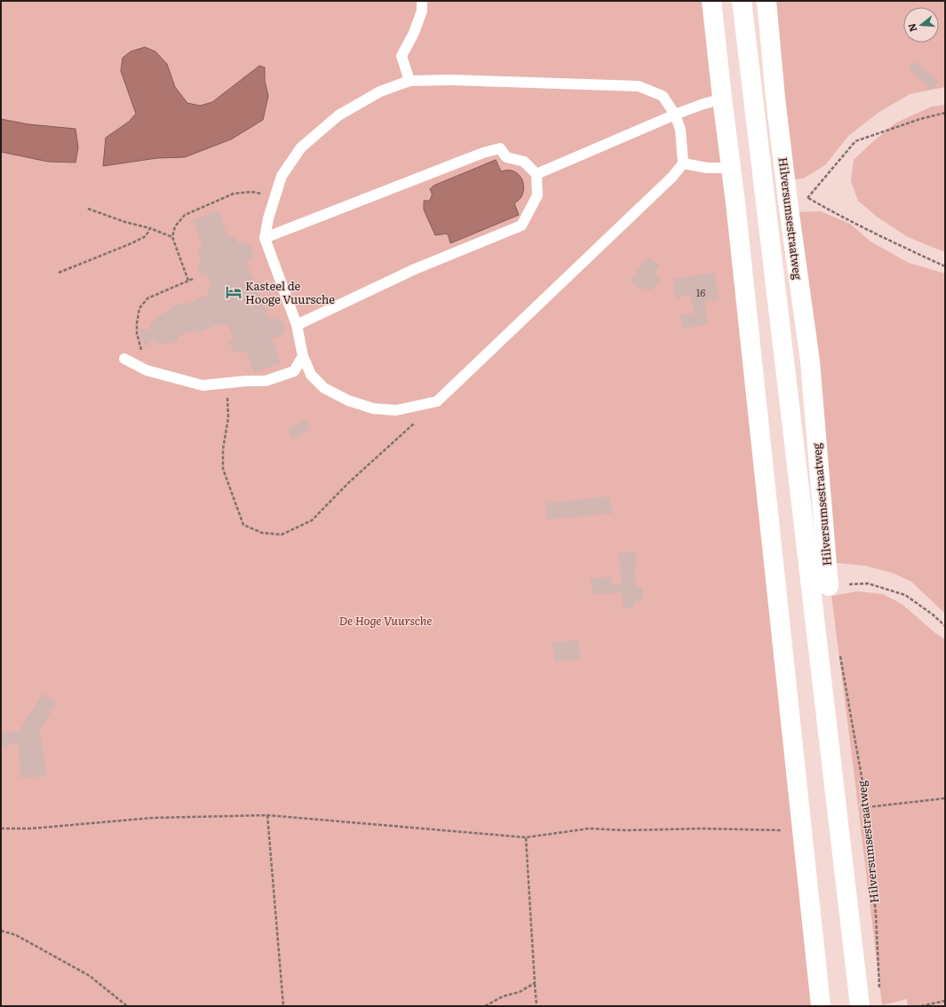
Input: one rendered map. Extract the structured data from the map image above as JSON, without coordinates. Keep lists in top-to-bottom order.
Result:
{
  "streets": {
    "street": ["Hilversumsestraatweg"]
  },
  "parks": ["De Hoge Vuursche"],
  "places": {
    "hotel": ["Kasteel de Hooge Vuursche"]
  },
  "house_numbers": ["16"],
  "north": "left"
}
